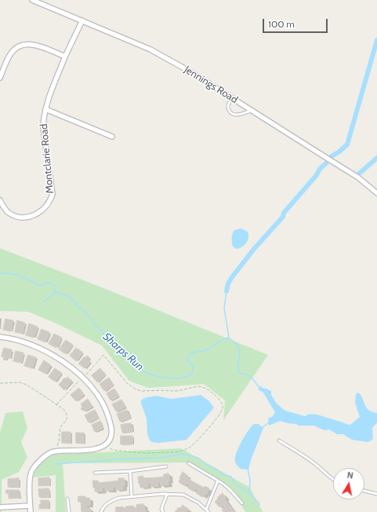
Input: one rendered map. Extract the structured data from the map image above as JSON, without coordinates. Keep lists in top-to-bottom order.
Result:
{
  "streets": {
    "street": ["Jennings Road", "Montclarie Road"]
  },
  "crossings": [
    ["Jennings Road", "Montclarie Road"]
  ],
  "water": ["Sharps Run"],
  "scale_bar": "100 m",
  "north": "top"
}
